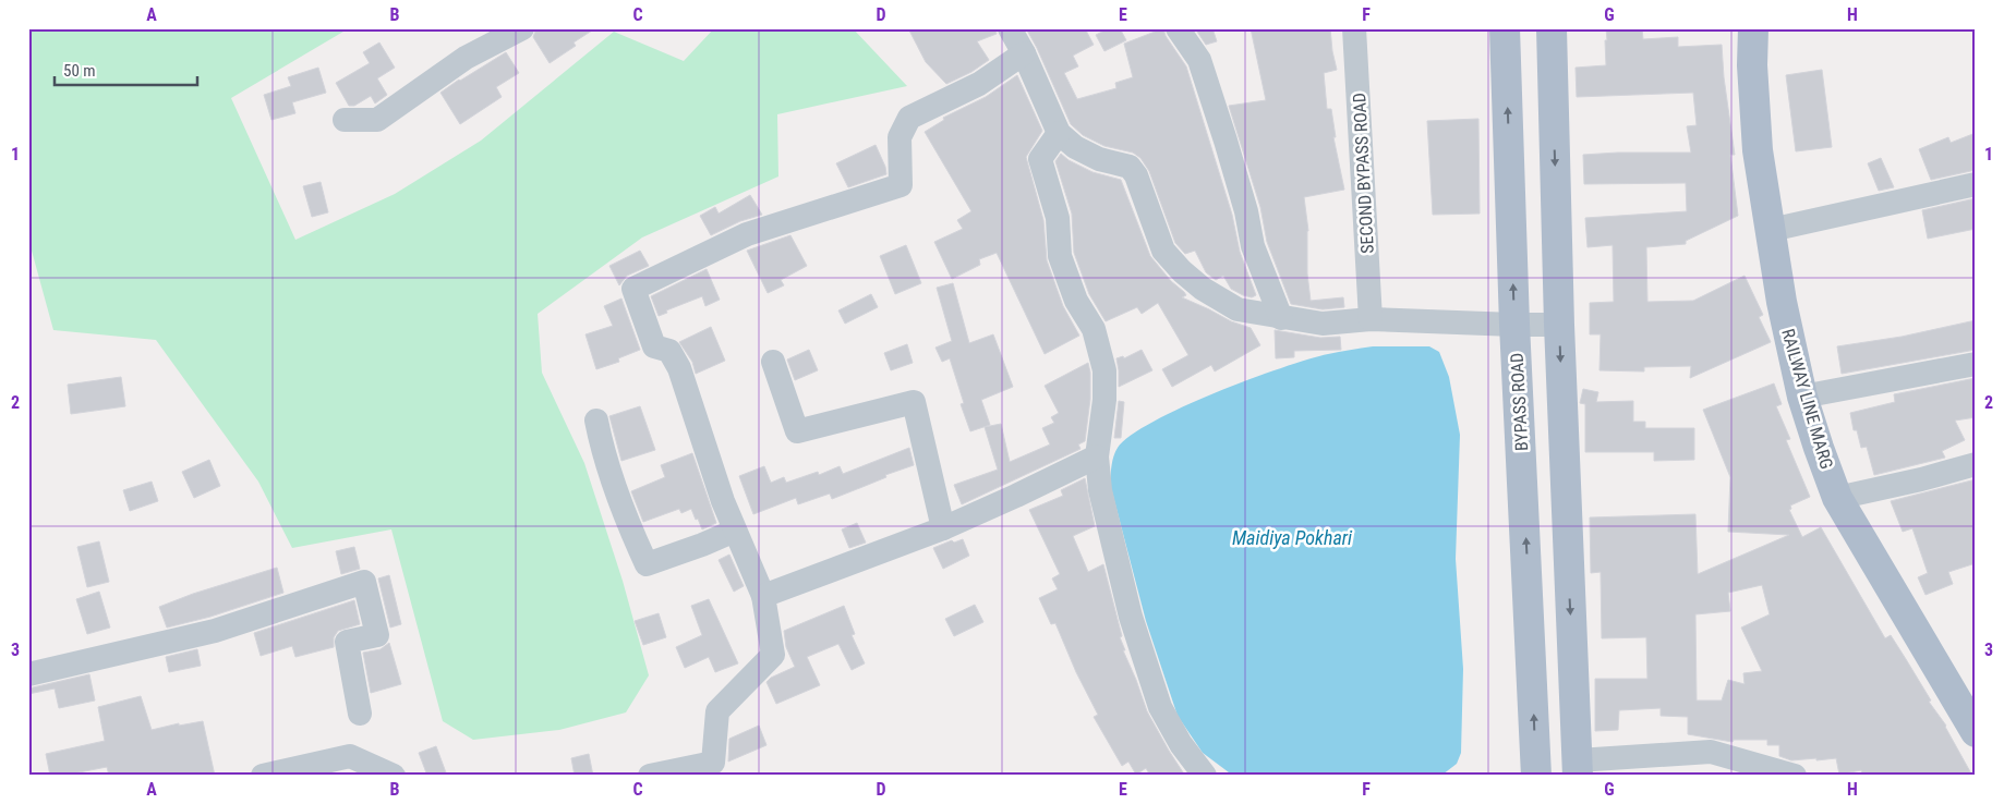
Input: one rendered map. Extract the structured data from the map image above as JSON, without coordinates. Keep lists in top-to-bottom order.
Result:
{
  "streets": {
    "main road": ["RAILWAY LINE MARG", "BYPASS ROAD"],
    "street": ["SECOND BYPASS ROAD"]
  },
  "water": ["Maidiya Pokhari"],
  "scale_bar": "50 m",
  "grid": {
    "columns": [
      "A",
      "B",
      "C",
      "D",
      "E",
      "F",
      "G",
      "H"
    ],
    "rows": ["1", "2", "3"]
  }
}
